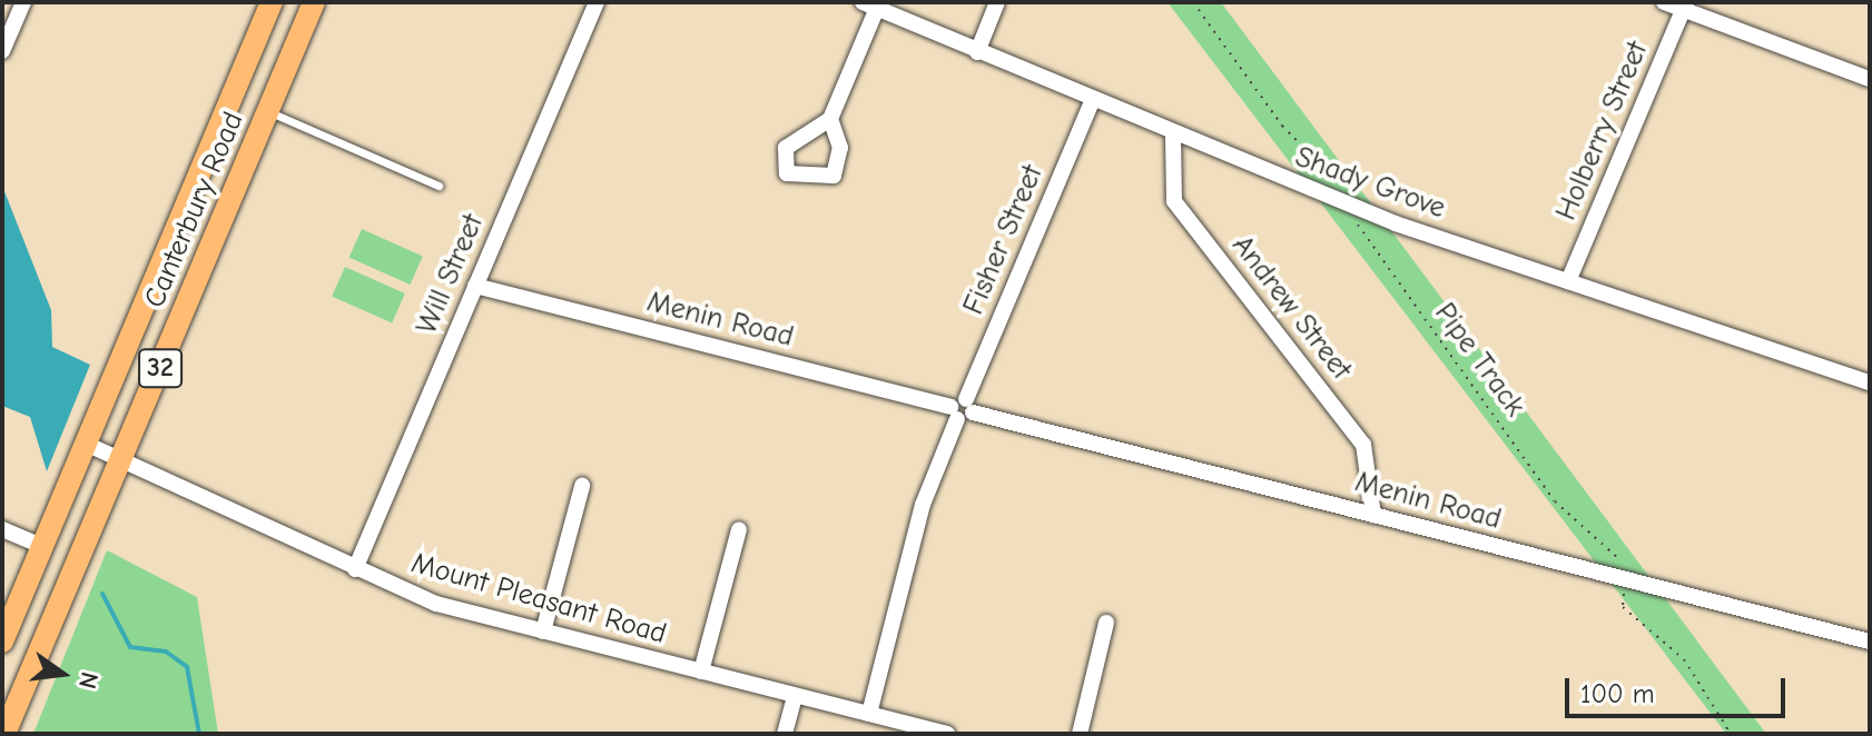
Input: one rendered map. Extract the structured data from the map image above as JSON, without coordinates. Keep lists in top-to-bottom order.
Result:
{
  "streets": {
    "main road": ["Canterbury Road", "32"],
    "street": [
      "Holberry Street",
      "Shady Grove",
      "Fisher Street",
      "Will Street",
      "Andrew Street",
      "Menin Road",
      "Mount Pleasant Road"
    ],
    "path": ["Pipe Track"]
  },
  "crossings": [
    ["Holberry Street", "Shady Grove"],
    ["Shady Grove", "Fisher Street"],
    ["Shady Grove", "Andrew Street"],
    ["Shady Grove", "Pipe Track"],
    ["Canterbury Road", "Mount Pleasant Road"],
    ["Fisher Street", "Menin Road"],
    ["Fisher Street", "Mount Pleasant Road"],
    ["Will Street", "Menin Road"],
    ["Will Street", "Mount Pleasant Road"],
    ["Andrew Street", "Menin Road"],
    ["Menin Road", "Pipe Track"]
  ],
  "scale_bar": "100 m",
  "north": "right"
}
